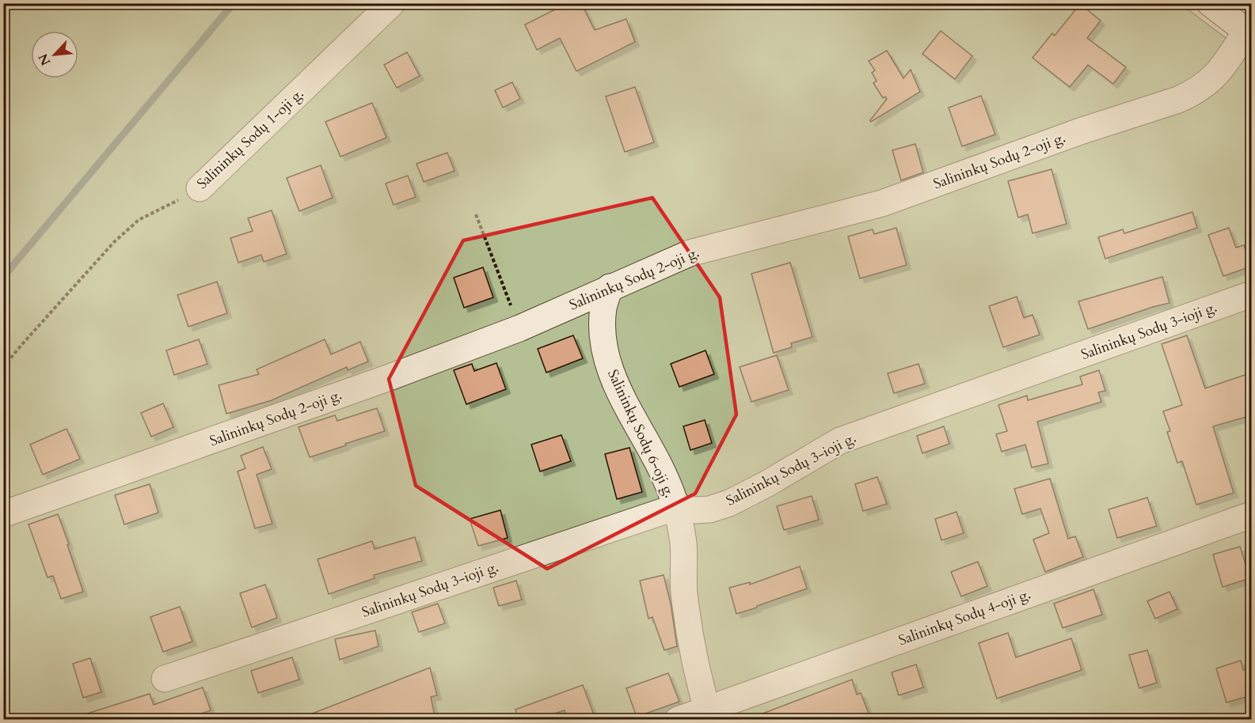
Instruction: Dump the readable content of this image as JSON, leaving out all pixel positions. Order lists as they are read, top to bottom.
{
  "streets": {
    "street": [
      "Salininkų Sodų 1-oji g.",
      "Salininkų Sodų 2-oji g.",
      "Salininkų Sodų 3-ioji g.",
      "Salininkų Sodų 6-oji g.",
      "Salininkų Sodų 4-oji g."
    ]
  },
  "crossings": [
    ["Salininkų Sodų 2-oji g.", "Salininkų Sodų 6-oji g."],
    ["Salininkų Sodų 3-ioji g.", "Salininkų Sodų 6-oji g."],
    ["Salininkų Sodų 6-oji g.", "Salininkų Sodų 4-oji g."]
  ],
  "north": "bottom left"
}
